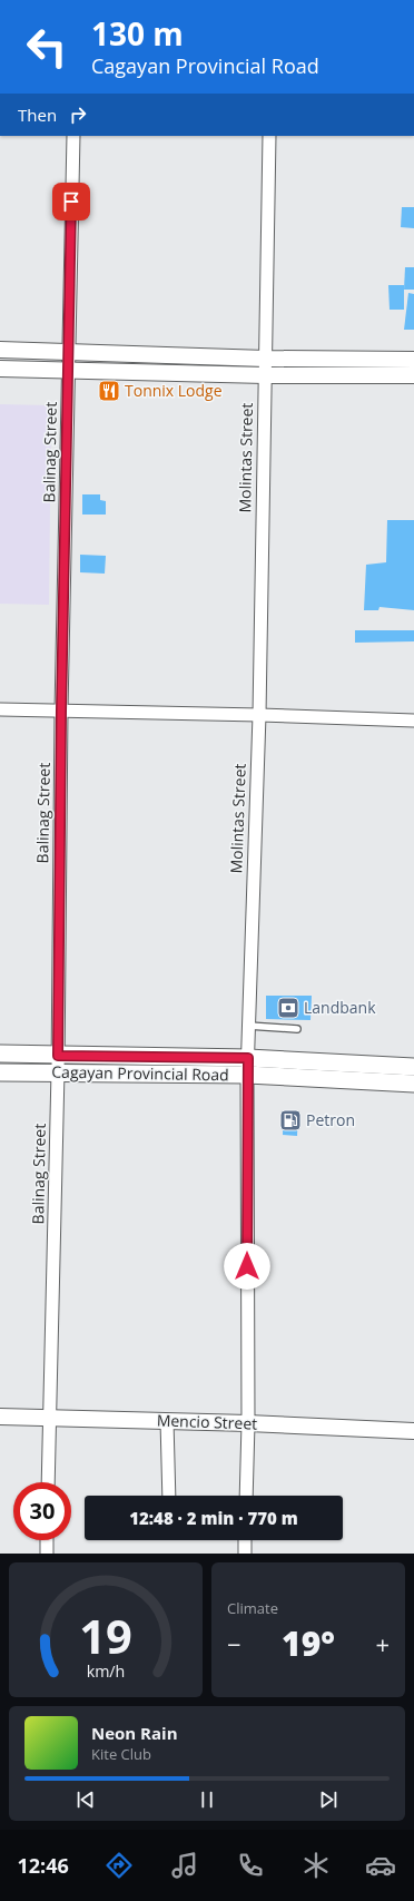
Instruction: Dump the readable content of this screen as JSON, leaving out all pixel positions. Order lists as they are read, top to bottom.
{
  "streets": {
    "main road": ["Cagayan Provincial Road"],
    "street": ["Balinag Street", "Molintas Street", "Mencio Street"]
  },
  "crossings": [
    ["Balinag Street", "Cagayan Provincial Road"],
    ["Balinag Street", "Mencio Street"],
    ["Molintas Street", "Cagayan Provincial Road"],
    ["Molintas Street", "Mencio Street"]
  ],
  "places": {
    "restaurant": ["Tonnix Lodge"],
    "bank": ["Landbank"],
    "fuel station": ["Petron"]
  },
  "page": {
    "turn": ["130 m", "Cagayan Provincial Road"],
    "then": "Then",
    "limit": "30",
    "trip": "12:48 · 2 min · 770 m",
    "tile": "Climate",
    "heat": ["−", "19°", "+"],
    "song": ["Neon Rain", "Kite Club"],
    "tabs": "12:46",
    "gauge": ["19", "km/h"]
  }
}
